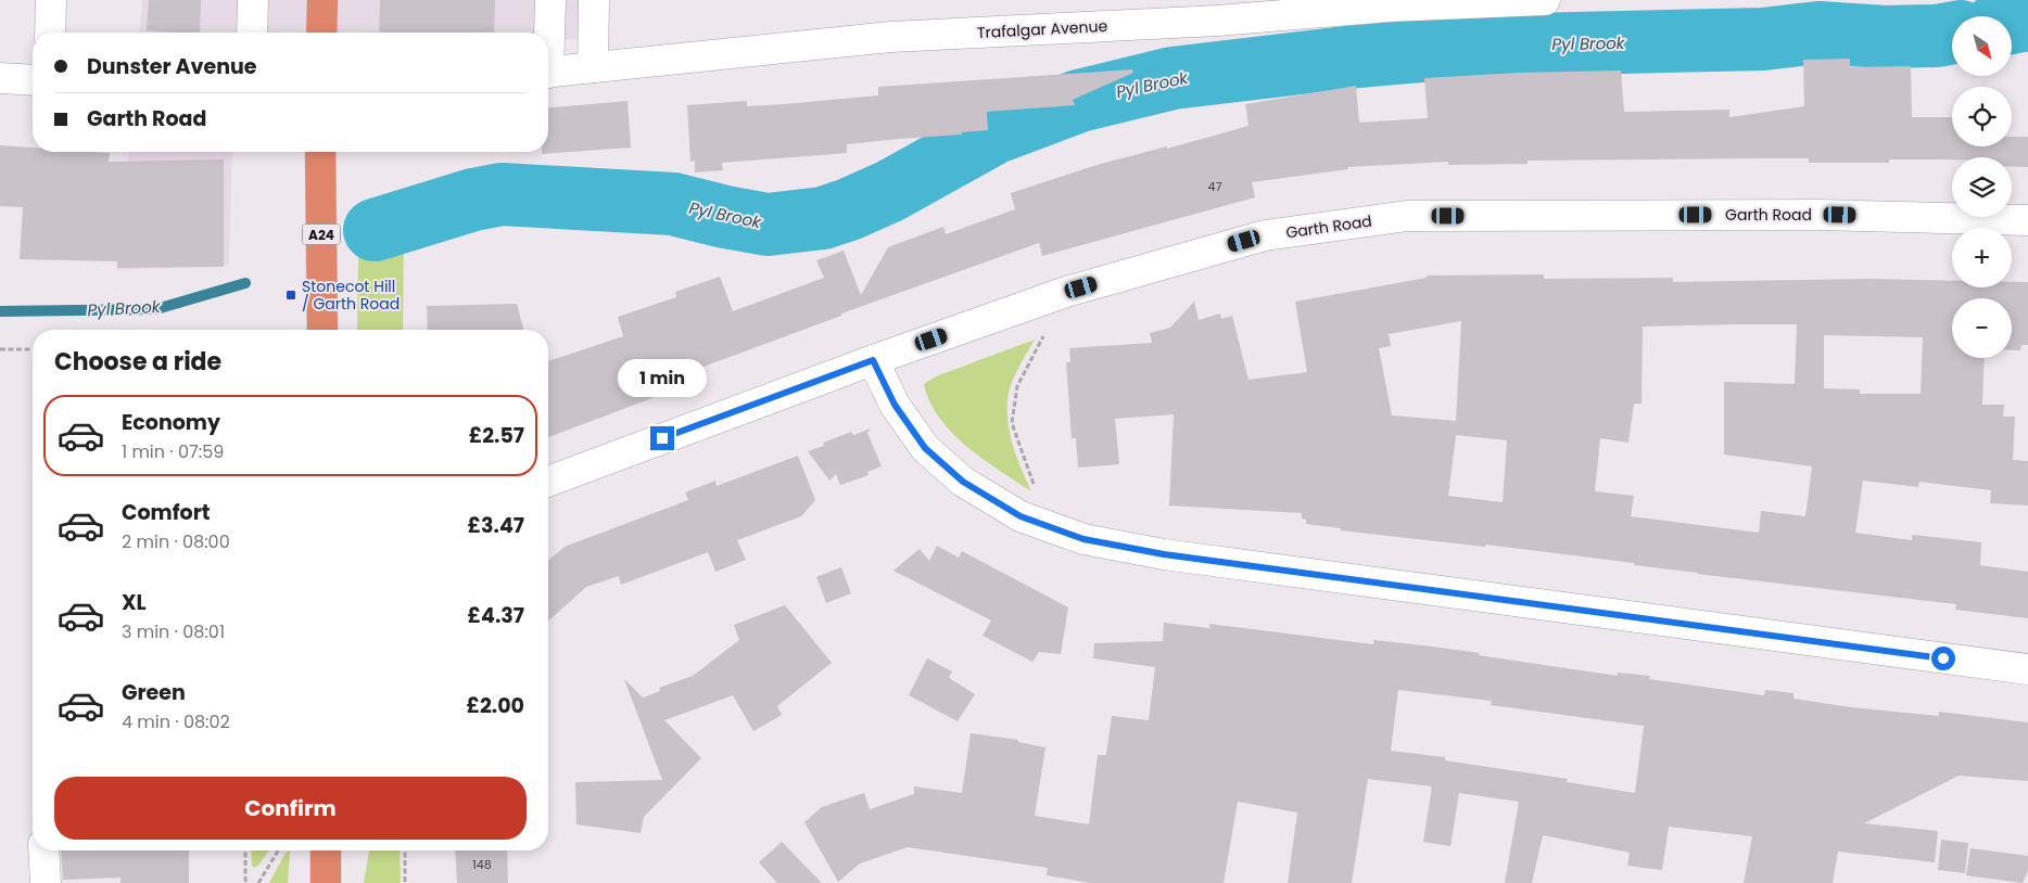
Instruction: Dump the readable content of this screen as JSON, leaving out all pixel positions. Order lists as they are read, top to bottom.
{
  "streets": {
    "highway": ["A24"],
    "street": ["Trafalgar Avenue", "Garth Road"]
  },
  "water": ["Pyl Brook"],
  "places": {
    "transit": ["Stonecot Hill / Garth Road"]
  },
  "house_numbers": ["47", "148"],
  "north": "bottom right",
  "page": {
    "map_buttons": ["+", "−"],
    "banner": ["Dunster Avenue", "Garth Road"],
    "heading": "Choose a ride",
    "bubble": "1 min",
    "list": [
      {
        "name": "Economy",
        "note": "1 min · 07:59",
        "value": "£2.57"
      },
      {
        "name": "Comfort",
        "note": "2 min · 08:00",
        "value": "£3.47"
      },
      {
        "name": "XL",
        "note": "3 min · 08:01",
        "value": "£4.37"
      },
      {
        "name": "Green",
        "note": "4 min · 08:02",
        "value": "£2.00"
      }
    ],
    "buttons": "Confirm"
  }
}
